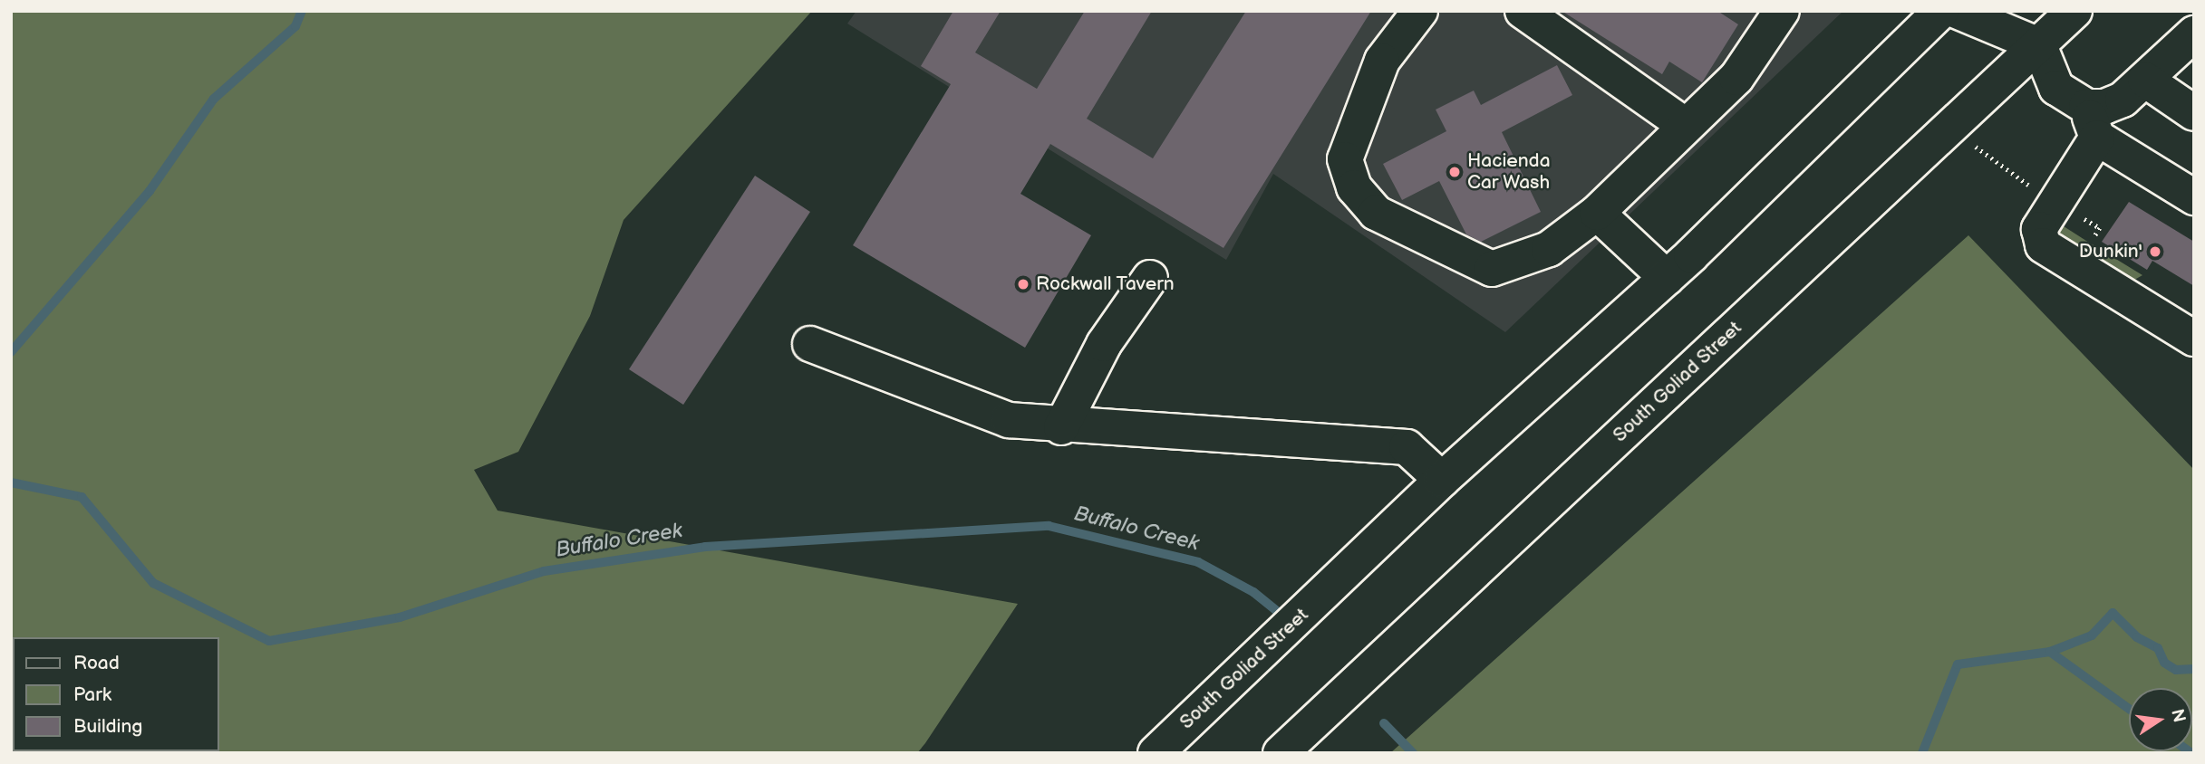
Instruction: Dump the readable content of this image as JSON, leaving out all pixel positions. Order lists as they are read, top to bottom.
{
  "streets": {
    "main road": ["South Goliad Street"]
  },
  "water": ["Buffalo Creek"],
  "places": ["Hacienda Car Wash", "Dunkin'", "Rockwall Tavern"],
  "legend": ["Road", "Park", "Building"],
  "north": "right"
}
